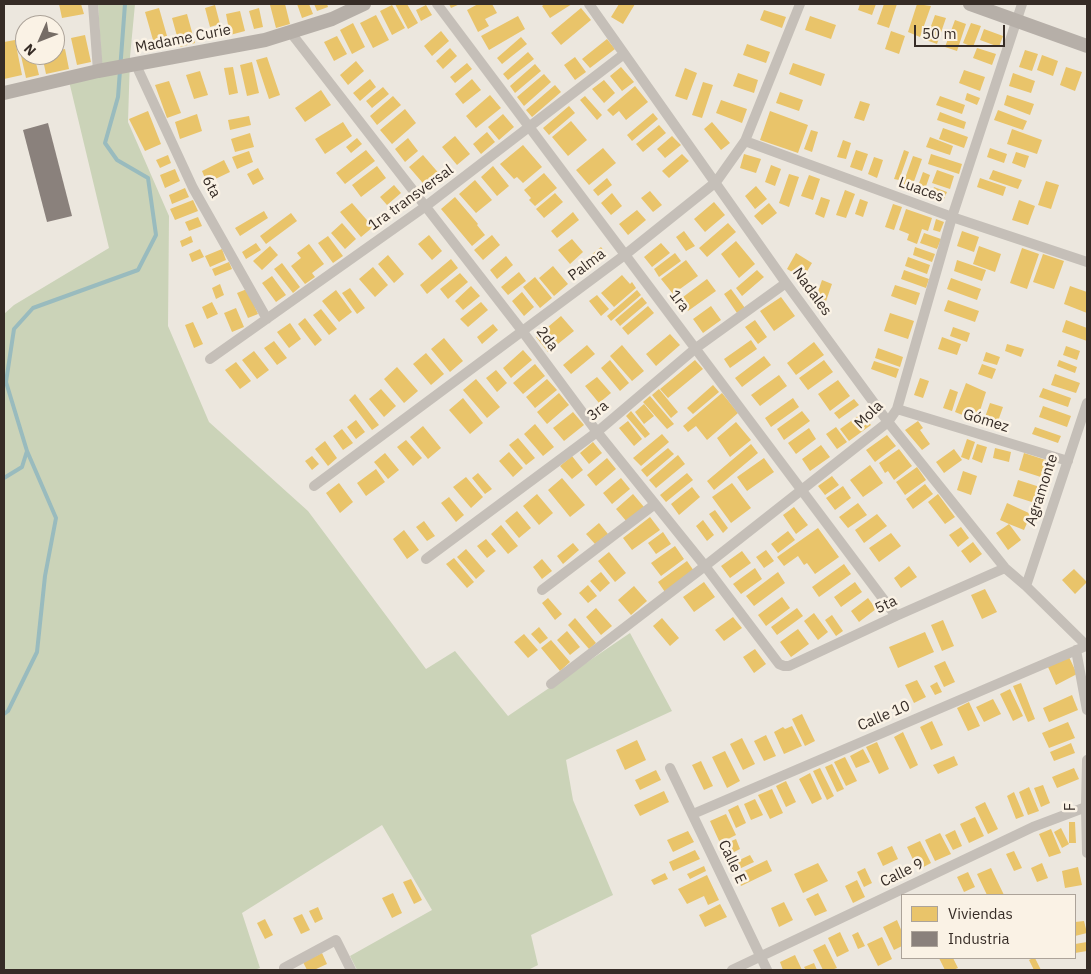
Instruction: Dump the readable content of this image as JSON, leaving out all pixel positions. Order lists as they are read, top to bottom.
{
  "streets": {
    "main road": ["Madame Curie"],
    "street": [
      "6ta",
      "Luaces",
      "1ra transversal",
      "Palma",
      "Nadales",
      "1ra",
      "2da",
      "3ra",
      "Mola",
      "Gómez",
      "Agramonte",
      "5ta",
      "Calle 10",
      "F",
      "Calle E",
      "Calle 9"
    ]
  },
  "crossings": [
    ["Madame Curie", "6ta"],
    ["Madame Curie", "2da"],
    ["6ta", "1ra transversal"],
    ["Luaces", "Palma"],
    ["Luaces", "Mola"],
    ["1ra transversal", "Nadales"],
    ["1ra transversal", "1ra"],
    ["1ra transversal", "2da"],
    ["Palma", "Nadales"],
    ["Palma", "1ra"],
    ["Palma", "2da"],
    ["Nadales", "3ra"],
    ["Nadales", "Mola"],
    ["Nadales", "Agramonte"],
    ["Nadales", "5ta"],
    ["Nadales", "Calle 10"],
    ["1ra", "3ra"],
    ["1ra", "Mola"],
    ["1ra", "5ta"],
    ["2da", "3ra"],
    ["2da", "Mola"],
    ["2da", "5ta"],
    ["Mola", "Gómez"],
    ["Gómez", "Agramonte"],
    ["Calle 10", "Calle E"],
    ["F", "Calle 9"],
    ["Calle E", "Calle 9"]
  ],
  "legend": ["Viviendas", "Industria"],
  "scale_bar": "50 m",
  "north": "bottom left"
}
